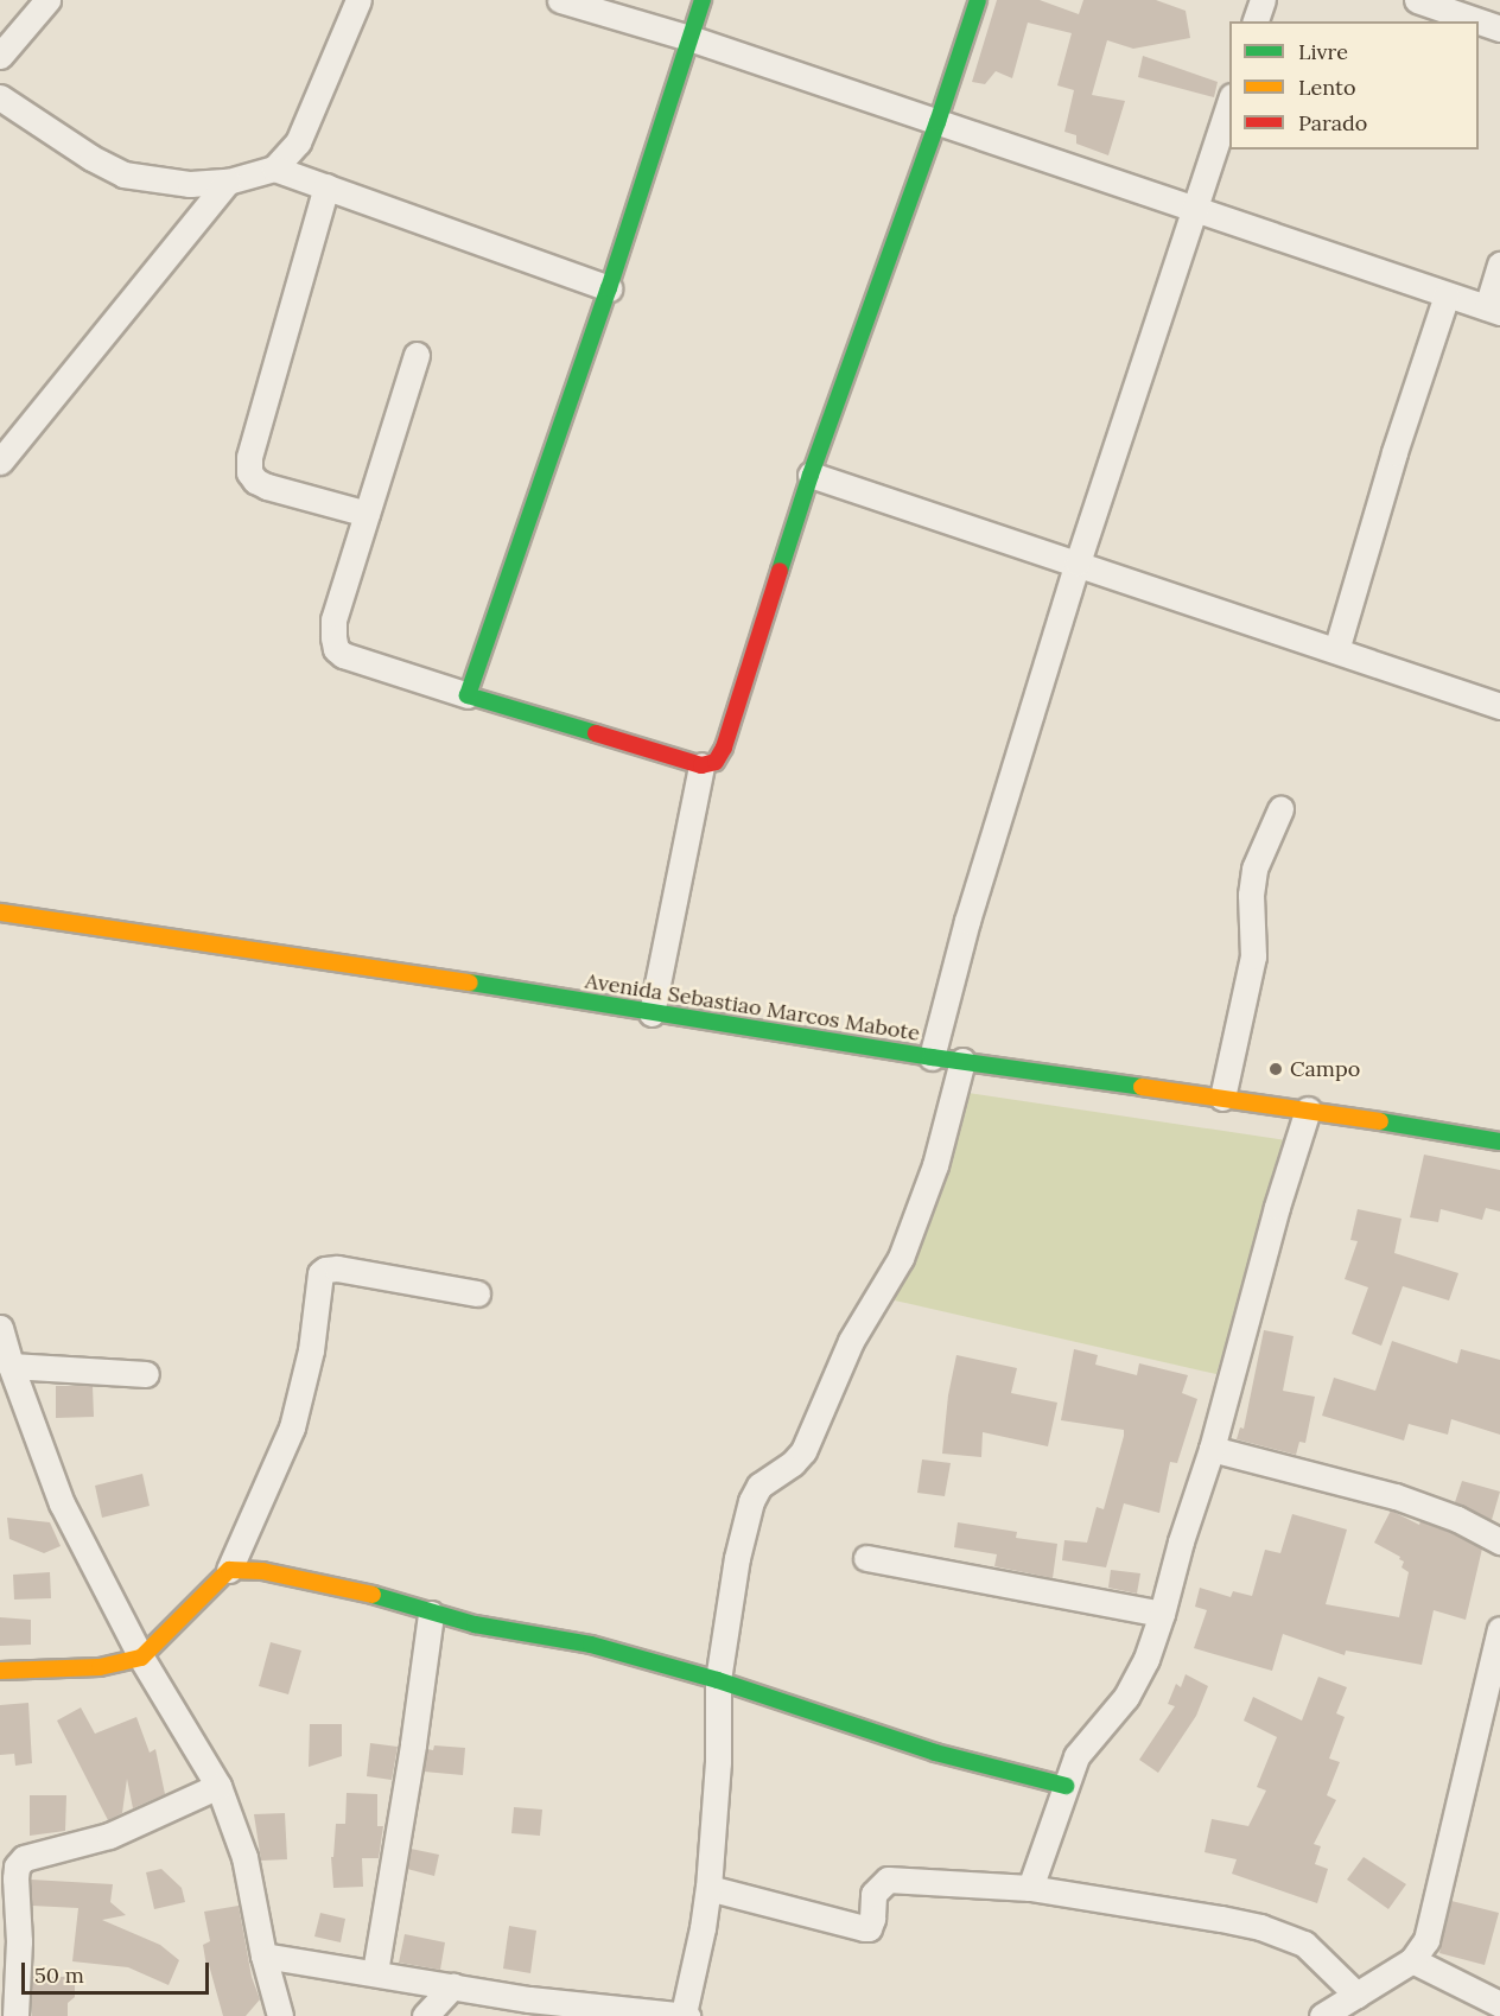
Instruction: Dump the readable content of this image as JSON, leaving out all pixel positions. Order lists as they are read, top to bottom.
{
  "streets": {
    "street": ["Avenida Sebastiao Marcos Mabote"]
  },
  "places": ["Campo"],
  "legend": ["Livre", "Lento", "Parado"],
  "scale_bar": "50 m"
}
